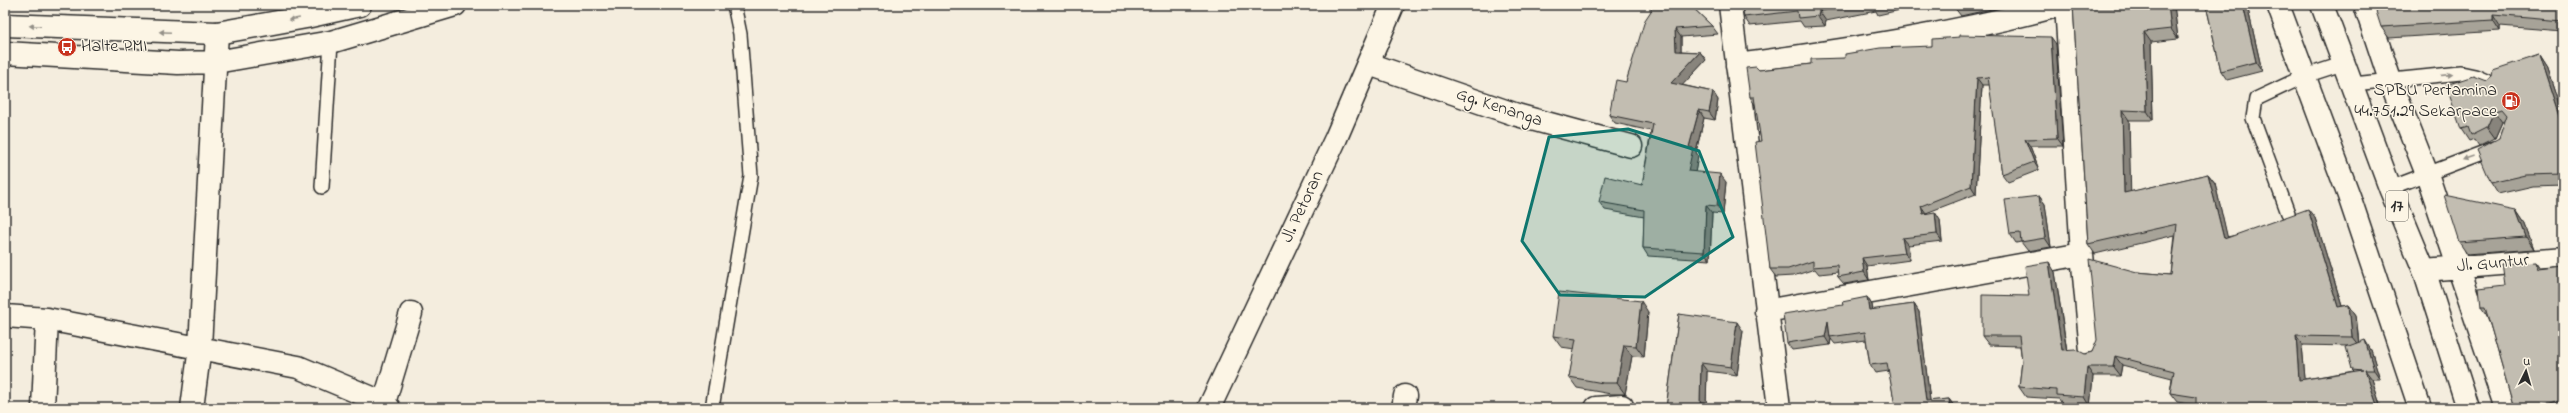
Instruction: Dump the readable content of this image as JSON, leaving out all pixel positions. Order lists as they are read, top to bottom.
{
  "streets": {
    "main road": [
      "Gg. Kenanga",
      "17",
      "Jl. Petoran",
      "Jl. Guntur"
    ]
  },
  "crossings": [
    ["Gg. Kenanga", "Jl. Petoran"],
    ["17", "Jl. Guntur"]
  ],
  "places": {
    "bus stop": ["Halte PMI"],
    "fuel station": ["SPBU Pertamina 44.751.29 Sekarpace"]
  },
  "north": "top"
}
